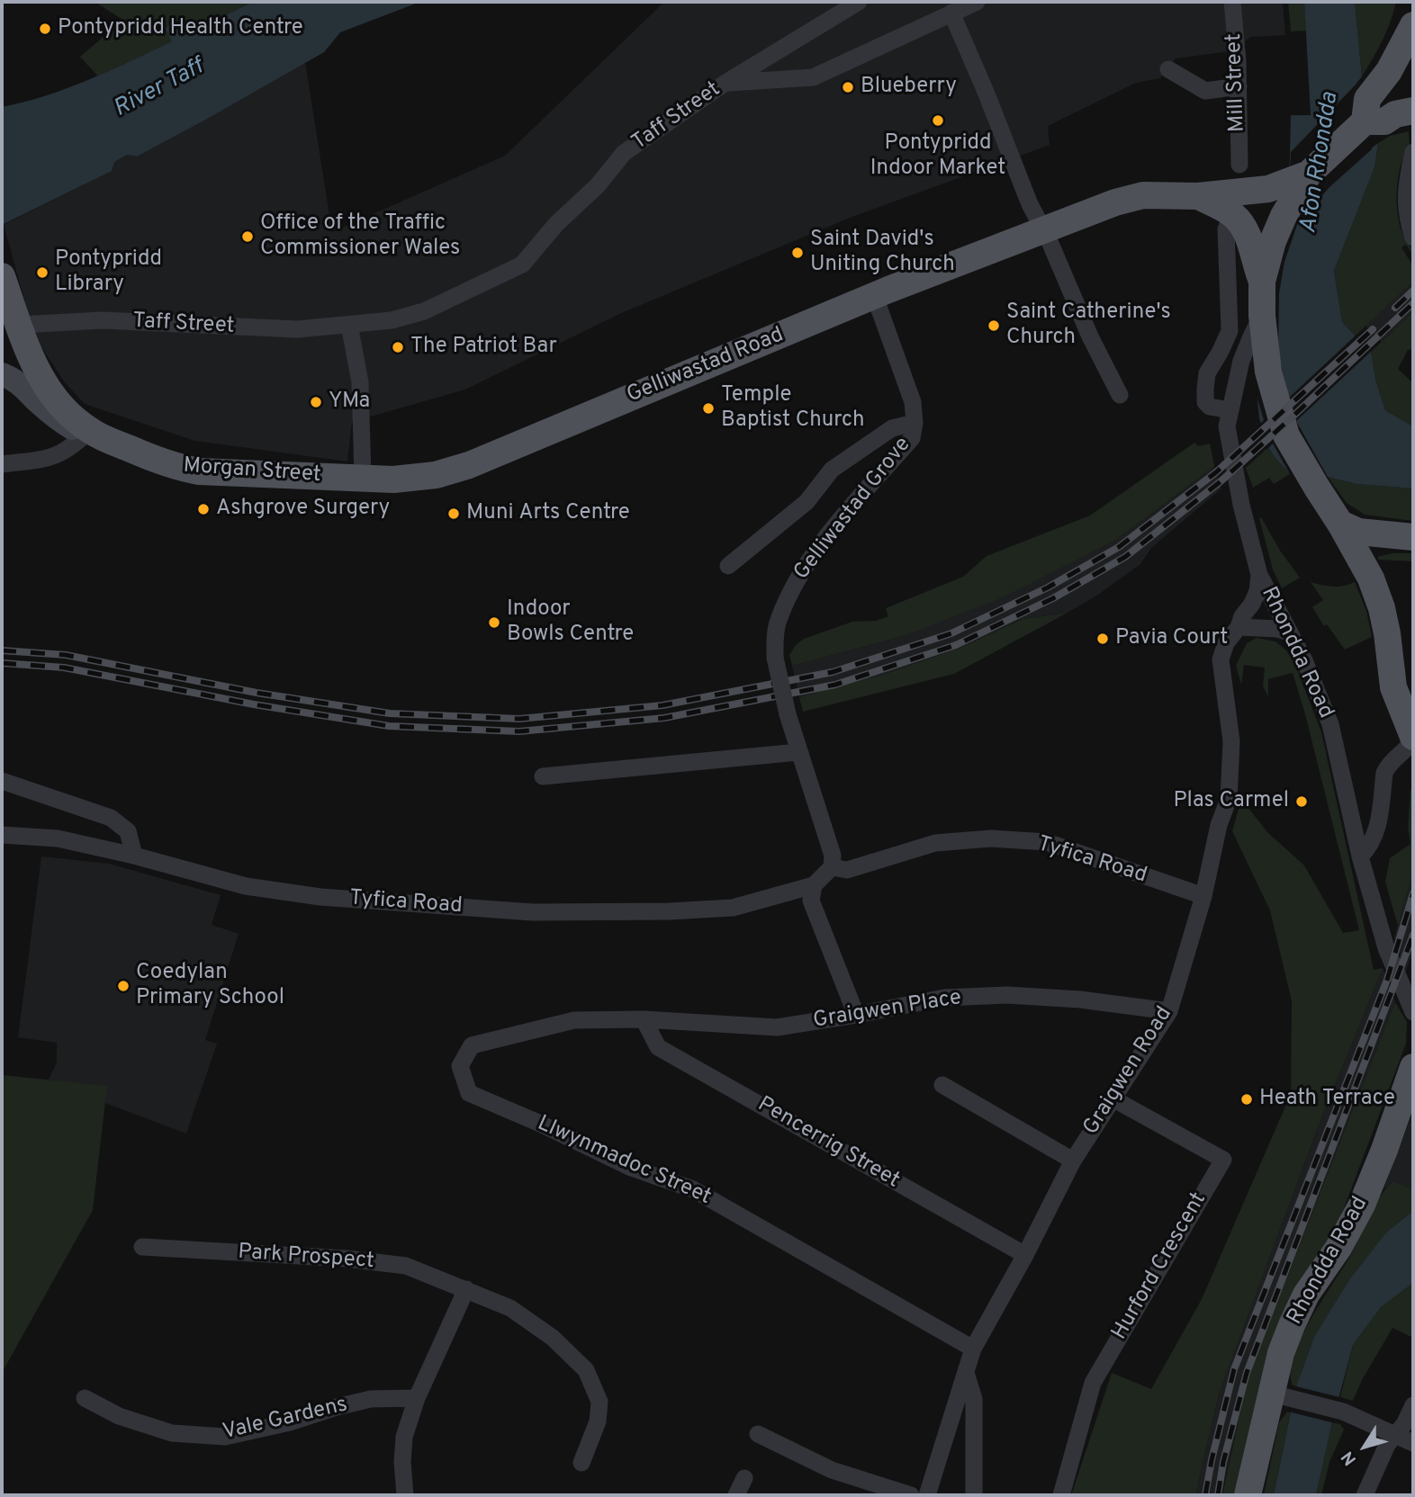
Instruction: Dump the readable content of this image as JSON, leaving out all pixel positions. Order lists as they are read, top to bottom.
{
  "streets": {
    "main road": ["Gelliwastad Road", "Morgan Street", "Rhondda Road"],
    "street": [
      "Mill Street",
      "Taff Street",
      "Gelliwastad Grove",
      "Tyfica Road",
      "Graigwen Place",
      "Graigwen Road",
      "Pencerrig Street",
      "Llwynmadoc Street",
      "Park Prospect",
      "Hurford Crescent",
      "Vale Gardens"
    ]
  },
  "crossings": [
    ["Taff Street", "Morgan Street"],
    ["Gelliwastad Road", "Morgan Street"],
    ["Gelliwastad Road", "Gelliwastad Grove"],
    ["Gelliwastad Grove", "Tyfica Road"],
    ["Rhondda Road", "Graigwen Road"],
    ["Tyfica Road", "Graigwen Road"],
    ["Graigwen Place", "Graigwen Road"],
    ["Graigwen Place", "Pencerrig Street"],
    ["Graigwen Place", "Llwynmadoc Street"],
    ["Graigwen Road", "Pencerrig Street"],
    ["Graigwen Road", "Llwynmadoc Street"],
    ["Graigwen Road", "Hurford Crescent"],
    ["Pencerrig Street", "Llwynmadoc Street"]
  ],
  "water": ["River Taff", "Afon Rhondda"],
  "places": [
    "Pontypridd Health Centre",
    "Blueberry",
    "Pontypridd Indoor Market",
    "Office of the Traffic Commissioner Wales",
    "Saint David's Uniting Church",
    "Pontypridd Library",
    "Saint Catherine's Church",
    "The Patriot Bar",
    "YMa",
    "Temple Baptist Church",
    "Ashgrove Surgery",
    "Muni Arts Centre",
    "Indoor Bowls Centre",
    "Pavia Court",
    "Plas Carmel",
    "Coedylan Primary School",
    "Heath Terrace"
  ],
  "north": "bottom left"
}
